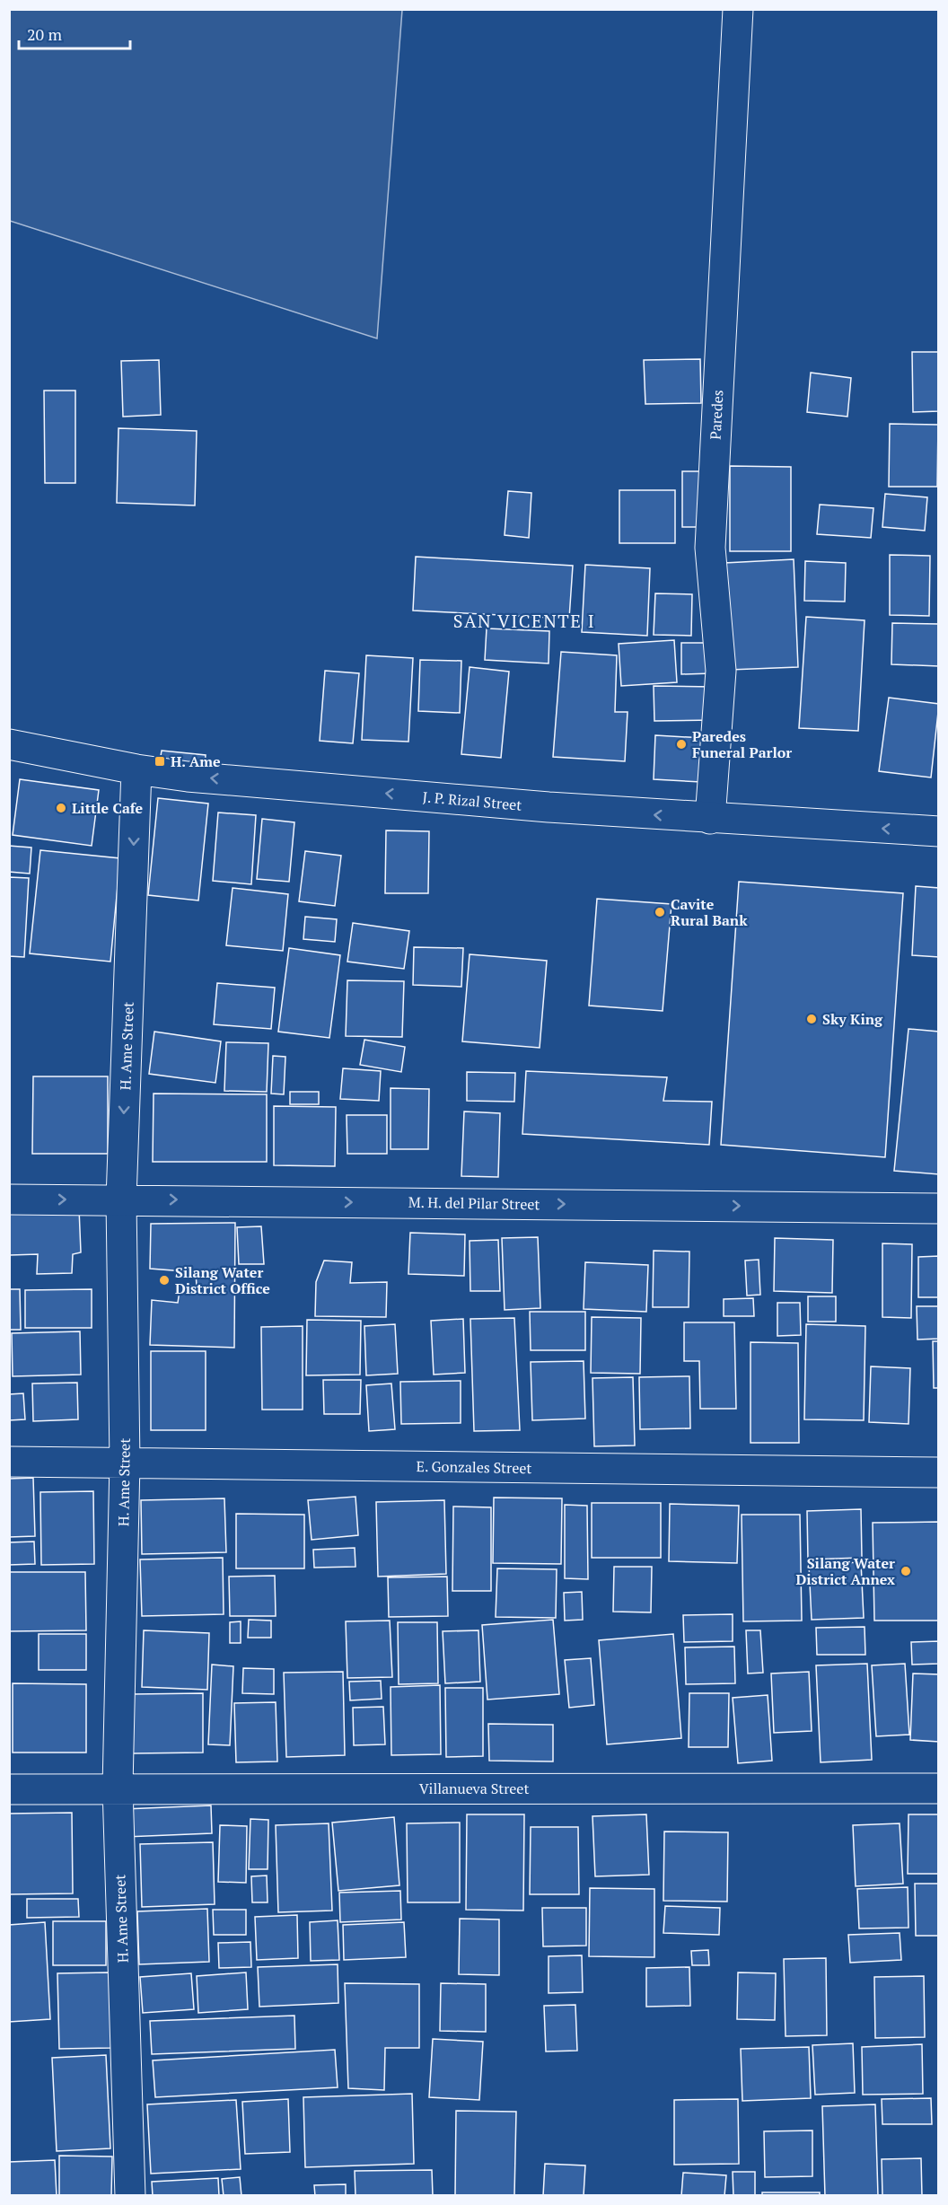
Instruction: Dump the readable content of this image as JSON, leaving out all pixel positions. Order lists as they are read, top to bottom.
{
  "streets": {
    "street": [
      "Paredes",
      "J. P. Rizal Street",
      "H. Ame Street",
      "M. H. del Pilar Street",
      "E. Gonzales Street",
      "Villanueva Street"
    ]
  },
  "crossings": [
    ["Paredes", "J. P. Rizal Street"],
    ["J. P. Rizal Street", "H. Ame Street"],
    ["H. Ame Street", "M. H. del Pilar Street"],
    ["H. Ame Street", "E. Gonzales Street"],
    ["H. Ame Street", "Villanueva Street"]
  ],
  "one_way": ["J. P. Rizal Street", "M. H. del Pilar Street"],
  "districts": ["SAN VICENTE I"],
  "places": {
    "other": [
      "Paredes Funeral Parlor",
      "Little Cafe",
      "Cavite Rural Bank",
      "Sky King",
      "Silang Water District Office",
      "Silang Water District Annex"
    ],
    "transit": ["H. Ame"]
  },
  "scale_bar": "20 m"
}
